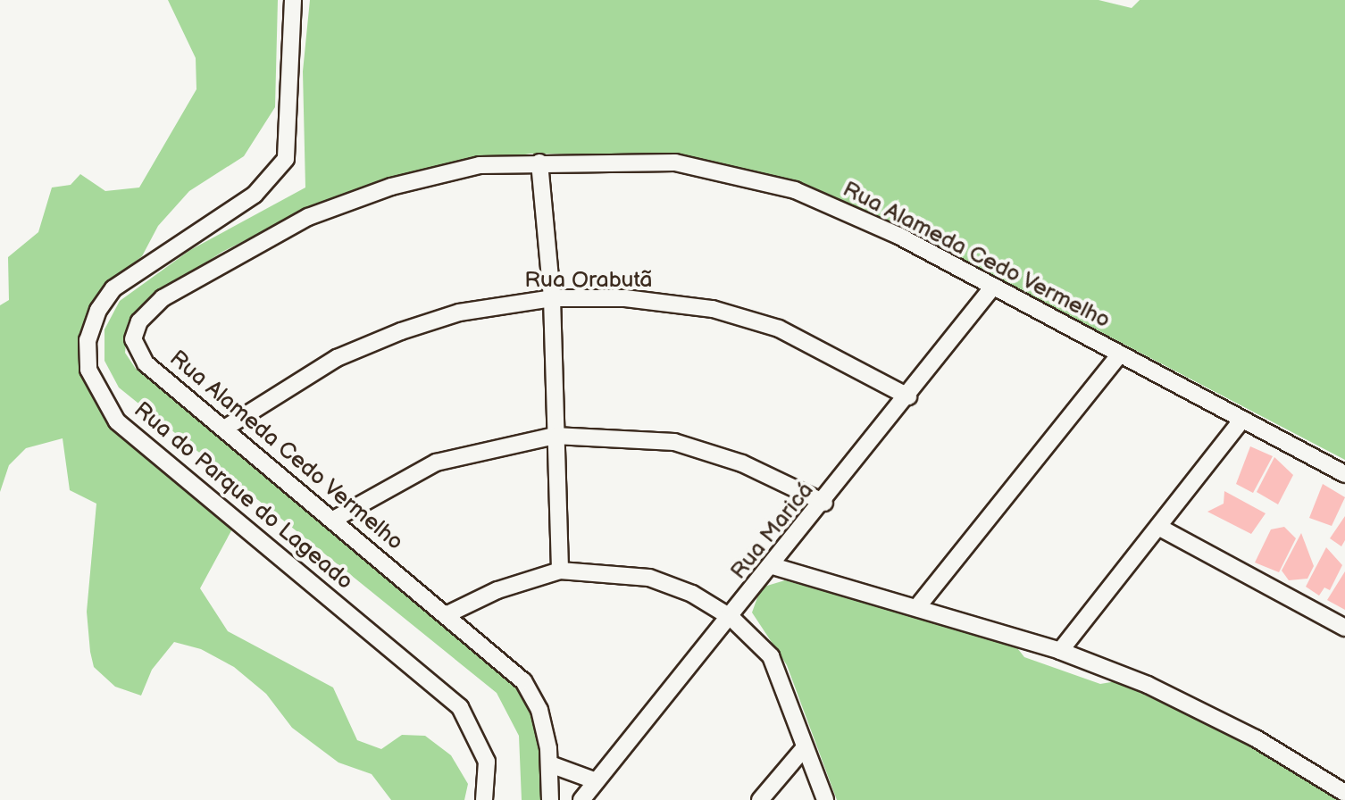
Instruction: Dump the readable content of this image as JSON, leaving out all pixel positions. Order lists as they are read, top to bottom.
{
  "streets": {
    "street": [
      "Rua Alameda Cedo Vermelho",
      "Rua Orabutã",
      "Rua do Parque do Lageado",
      "Rua Maricá"
    ]
  },
  "crossings": [
    ["Rua Alameda Cedo Vermelho", "Rua Orabutã"],
    ["Rua Alameda Cedo Vermelho", "Rua Maricá"],
    ["Rua Orabutã", "Rua Maricá"]
  ]
}
